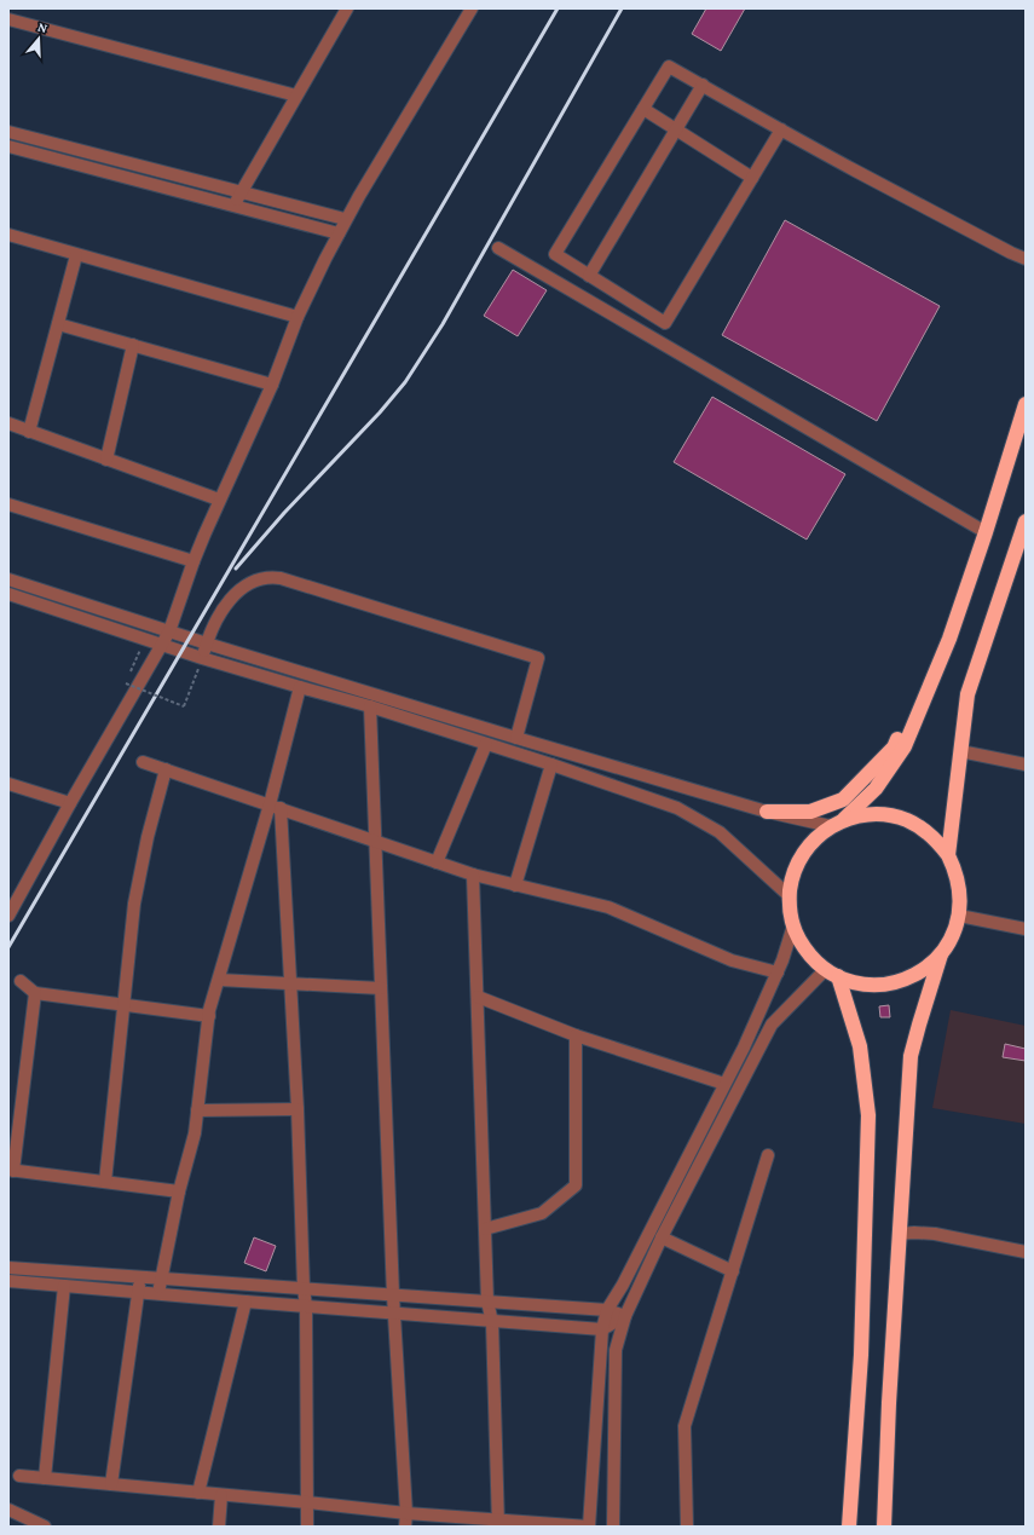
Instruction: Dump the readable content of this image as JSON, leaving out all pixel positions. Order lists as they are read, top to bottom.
{
  "north": "top"
}
